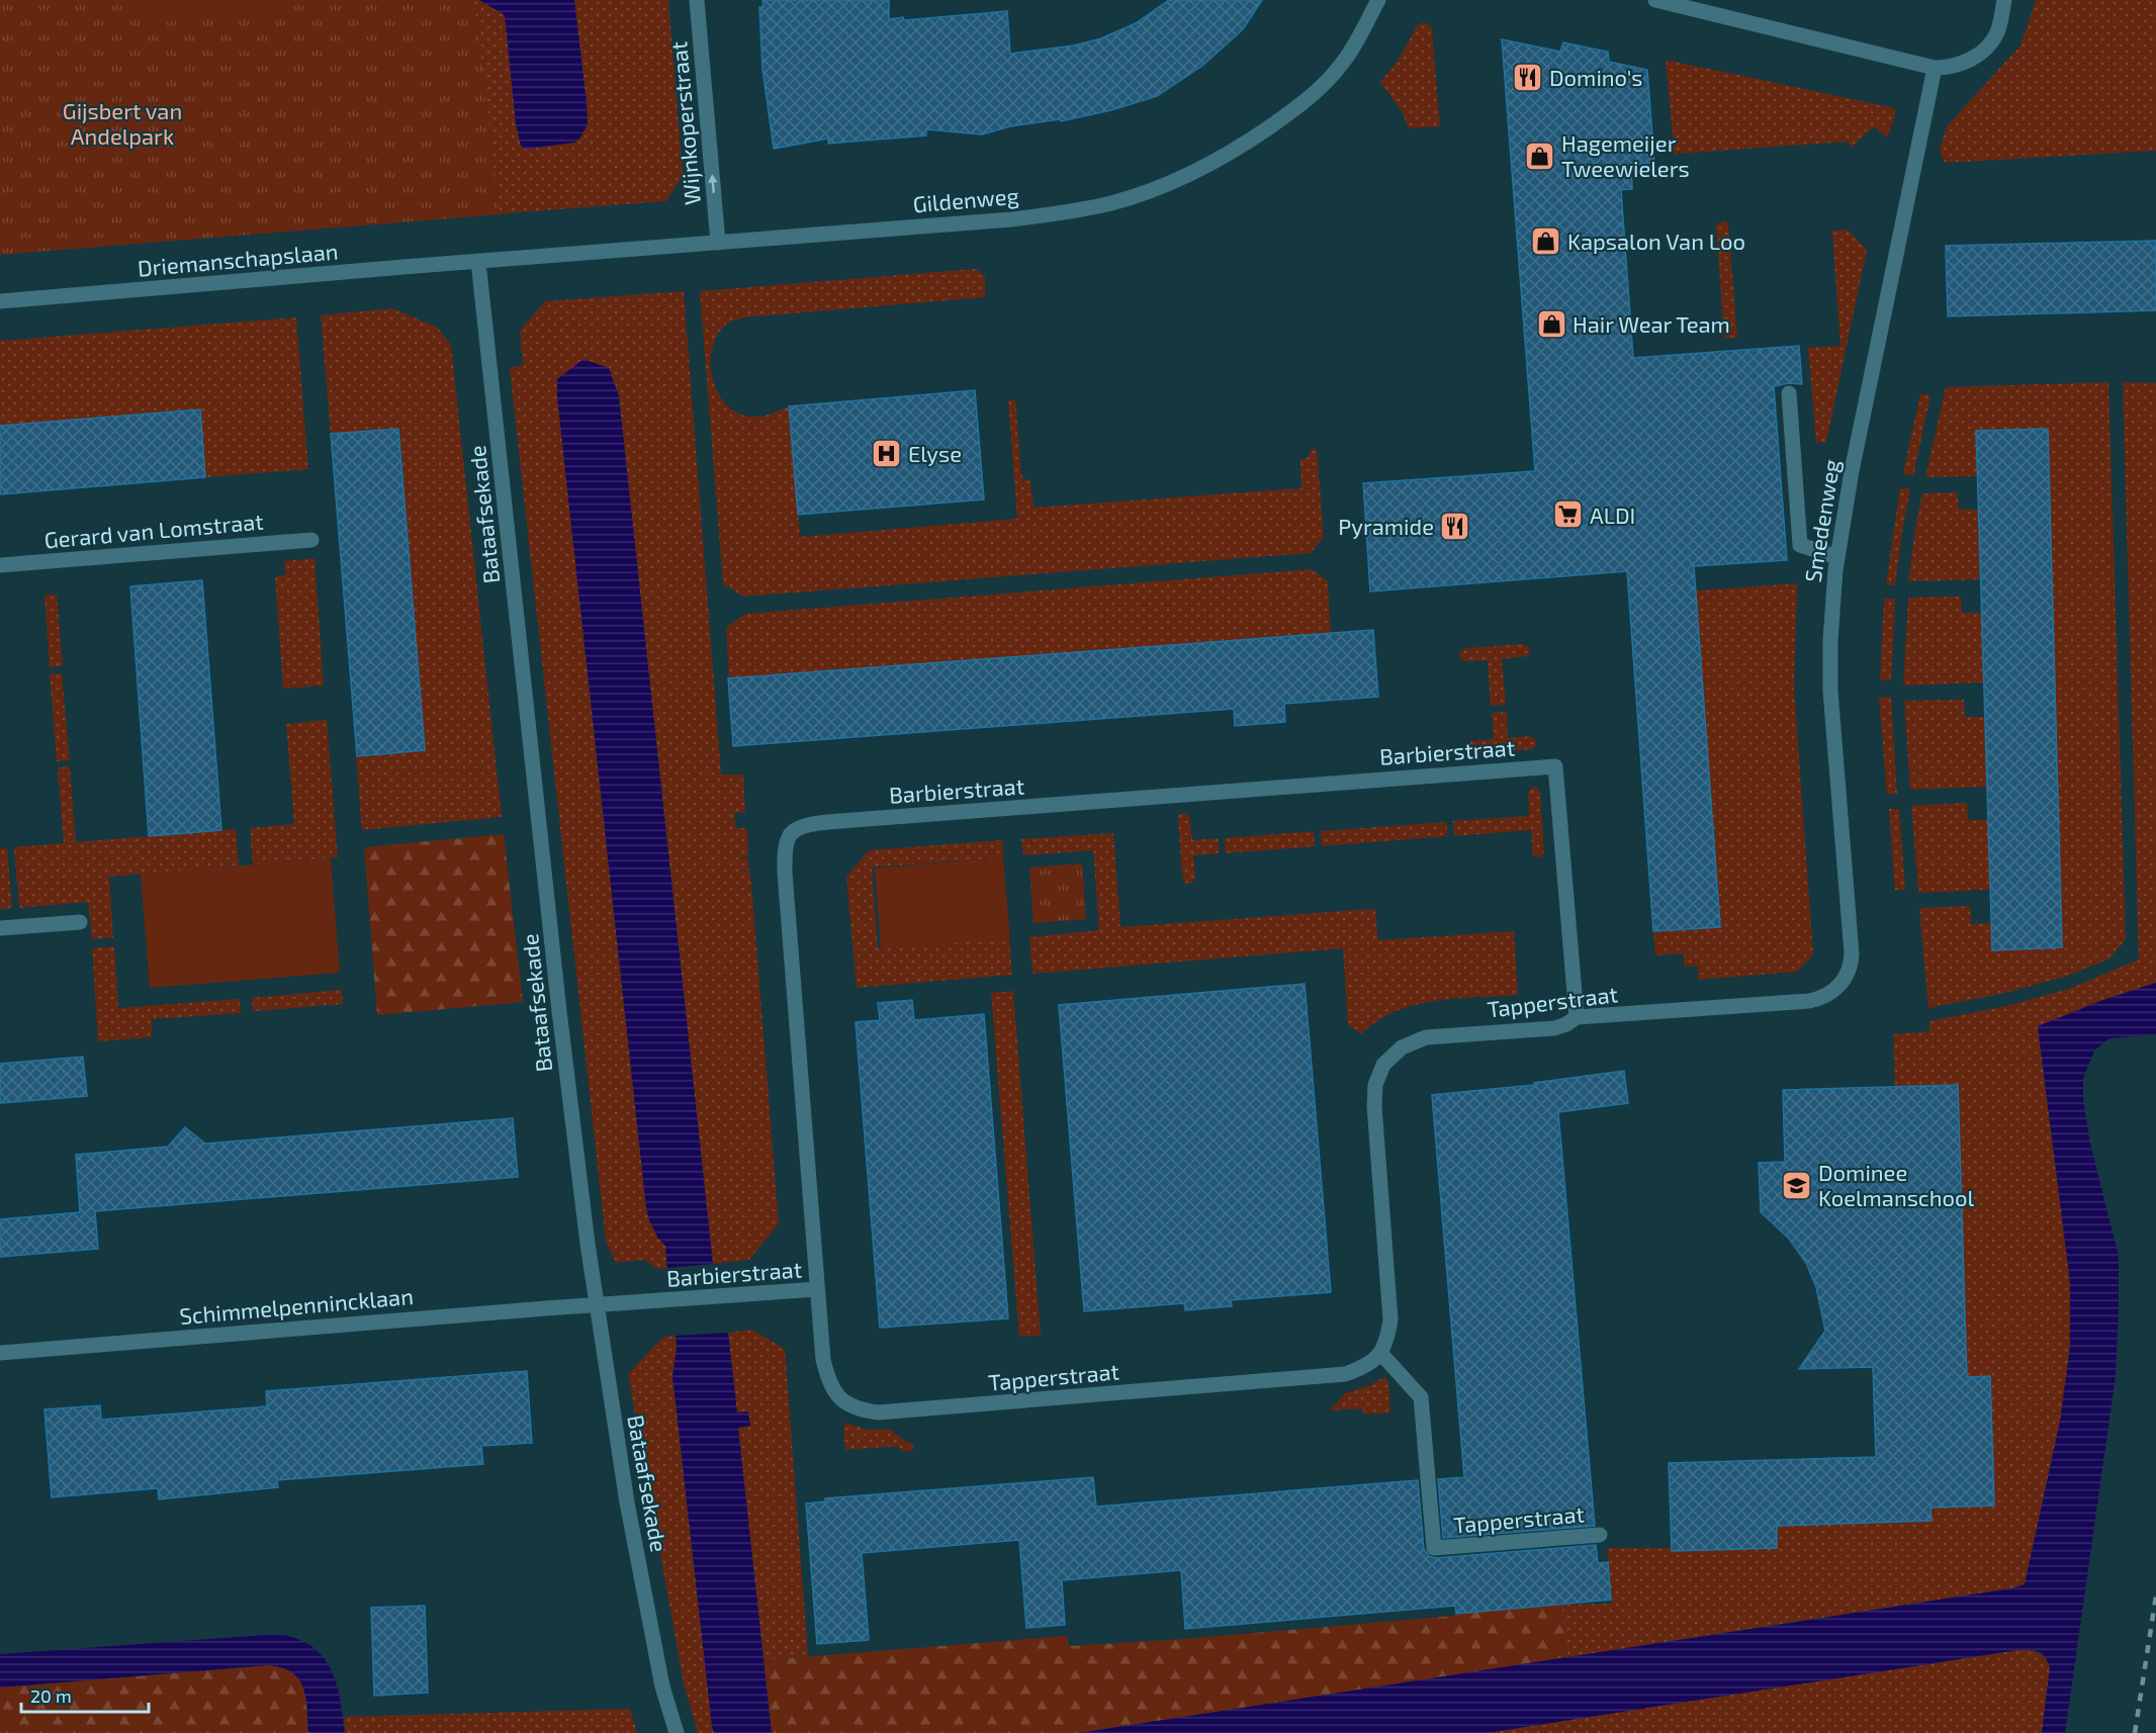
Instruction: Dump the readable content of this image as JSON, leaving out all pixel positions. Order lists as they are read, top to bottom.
{
  "streets": {
    "street": [
      "Wijnkoperstraat",
      "Gildenweg",
      "Driemanschapslaan",
      "Bataafsekade",
      "Smedenweg",
      "Gerard van Lomstraat",
      "Barbierstraat",
      "Tapperstraat",
      "Schimmelpennincklaan"
    ]
  },
  "crossings": [
    ["Wijnkoperstraat", "Gildenweg"],
    ["Gildenweg", "Driemanschapslaan"],
    ["Gildenweg", "Bataafsekade"],
    ["Driemanschapslaan", "Bataafsekade"],
    ["Bataafsekade", "Barbierstraat"],
    ["Bataafsekade", "Schimmelpennincklaan"],
    ["Smedenweg", "Tapperstraat"],
    ["Barbierstraat", "Tapperstraat"],
    ["Barbierstraat", "Schimmelpennincklaan"]
  ],
  "one_way": ["Wijnkoperstraat"],
  "parks": ["Gijsbert van Andelpark"],
  "places": {
    "restaurant": ["Domino's", "Pyramide"],
    "shop": ["Hagemeijer Tweewielers", "Kapsalon Van Loo", "Hair Wear Team"],
    "hospital": ["Elyse"],
    "supermarket": ["ALDI"],
    "school or university": ["Dominee Koelmanschool"]
  },
  "scale_bar": "20 m"
}
